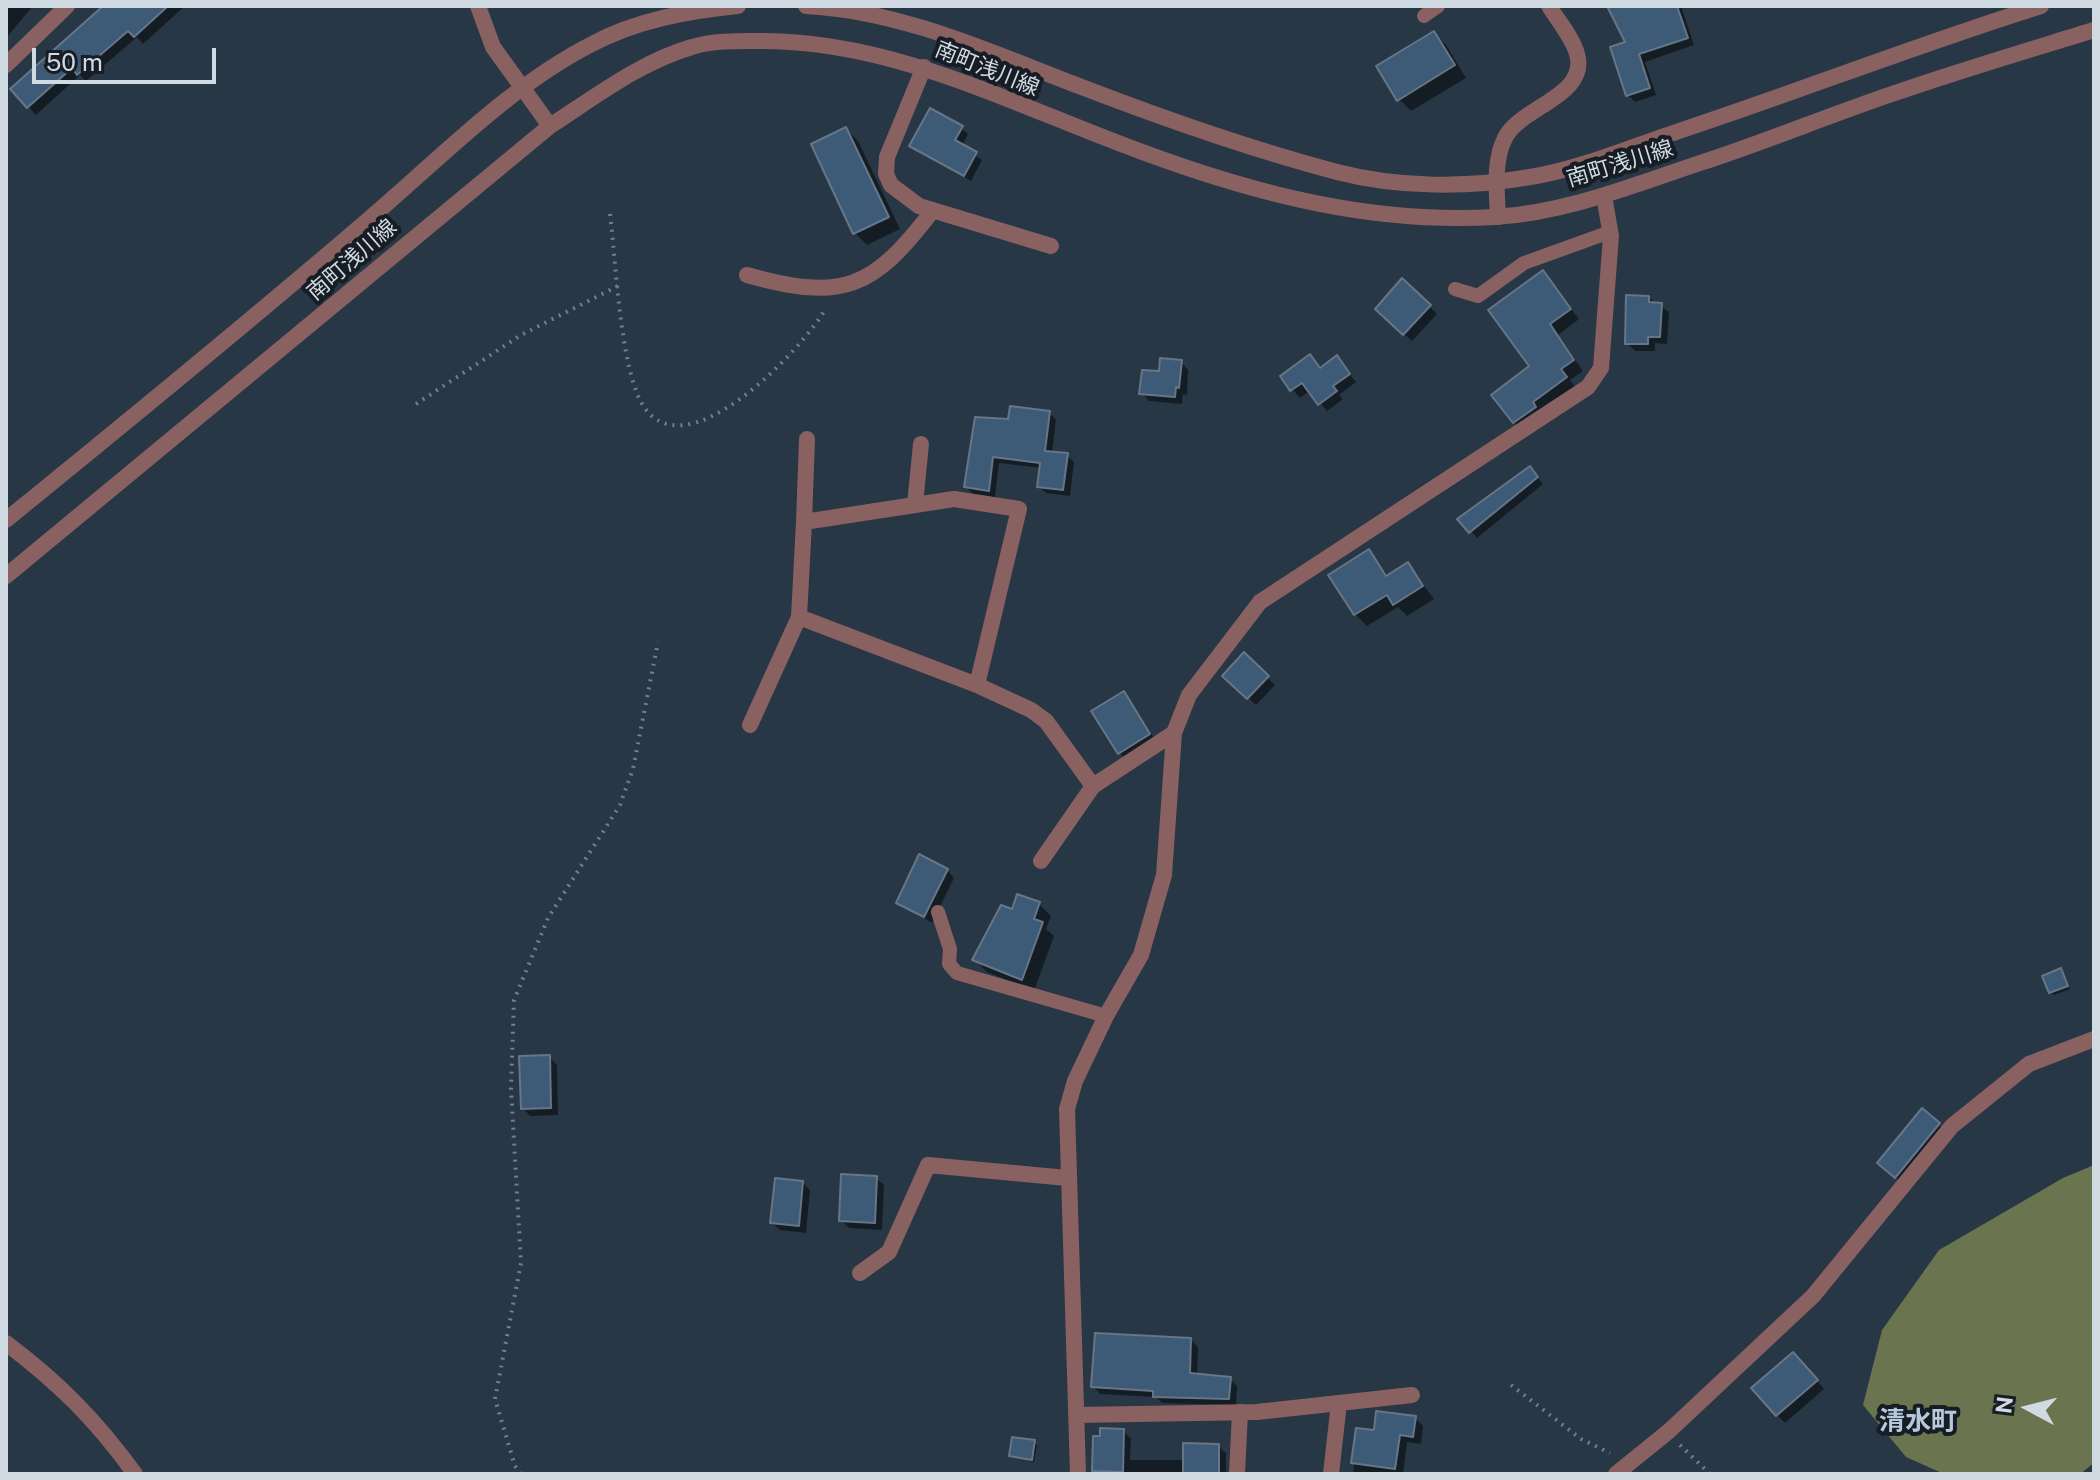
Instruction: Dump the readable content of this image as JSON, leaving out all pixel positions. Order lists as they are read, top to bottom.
{
  "streets": {
    "street": ["南町浅川線"]
  },
  "districts": ["清水町"],
  "scale_bar": "50 m",
  "north": "left"
}
